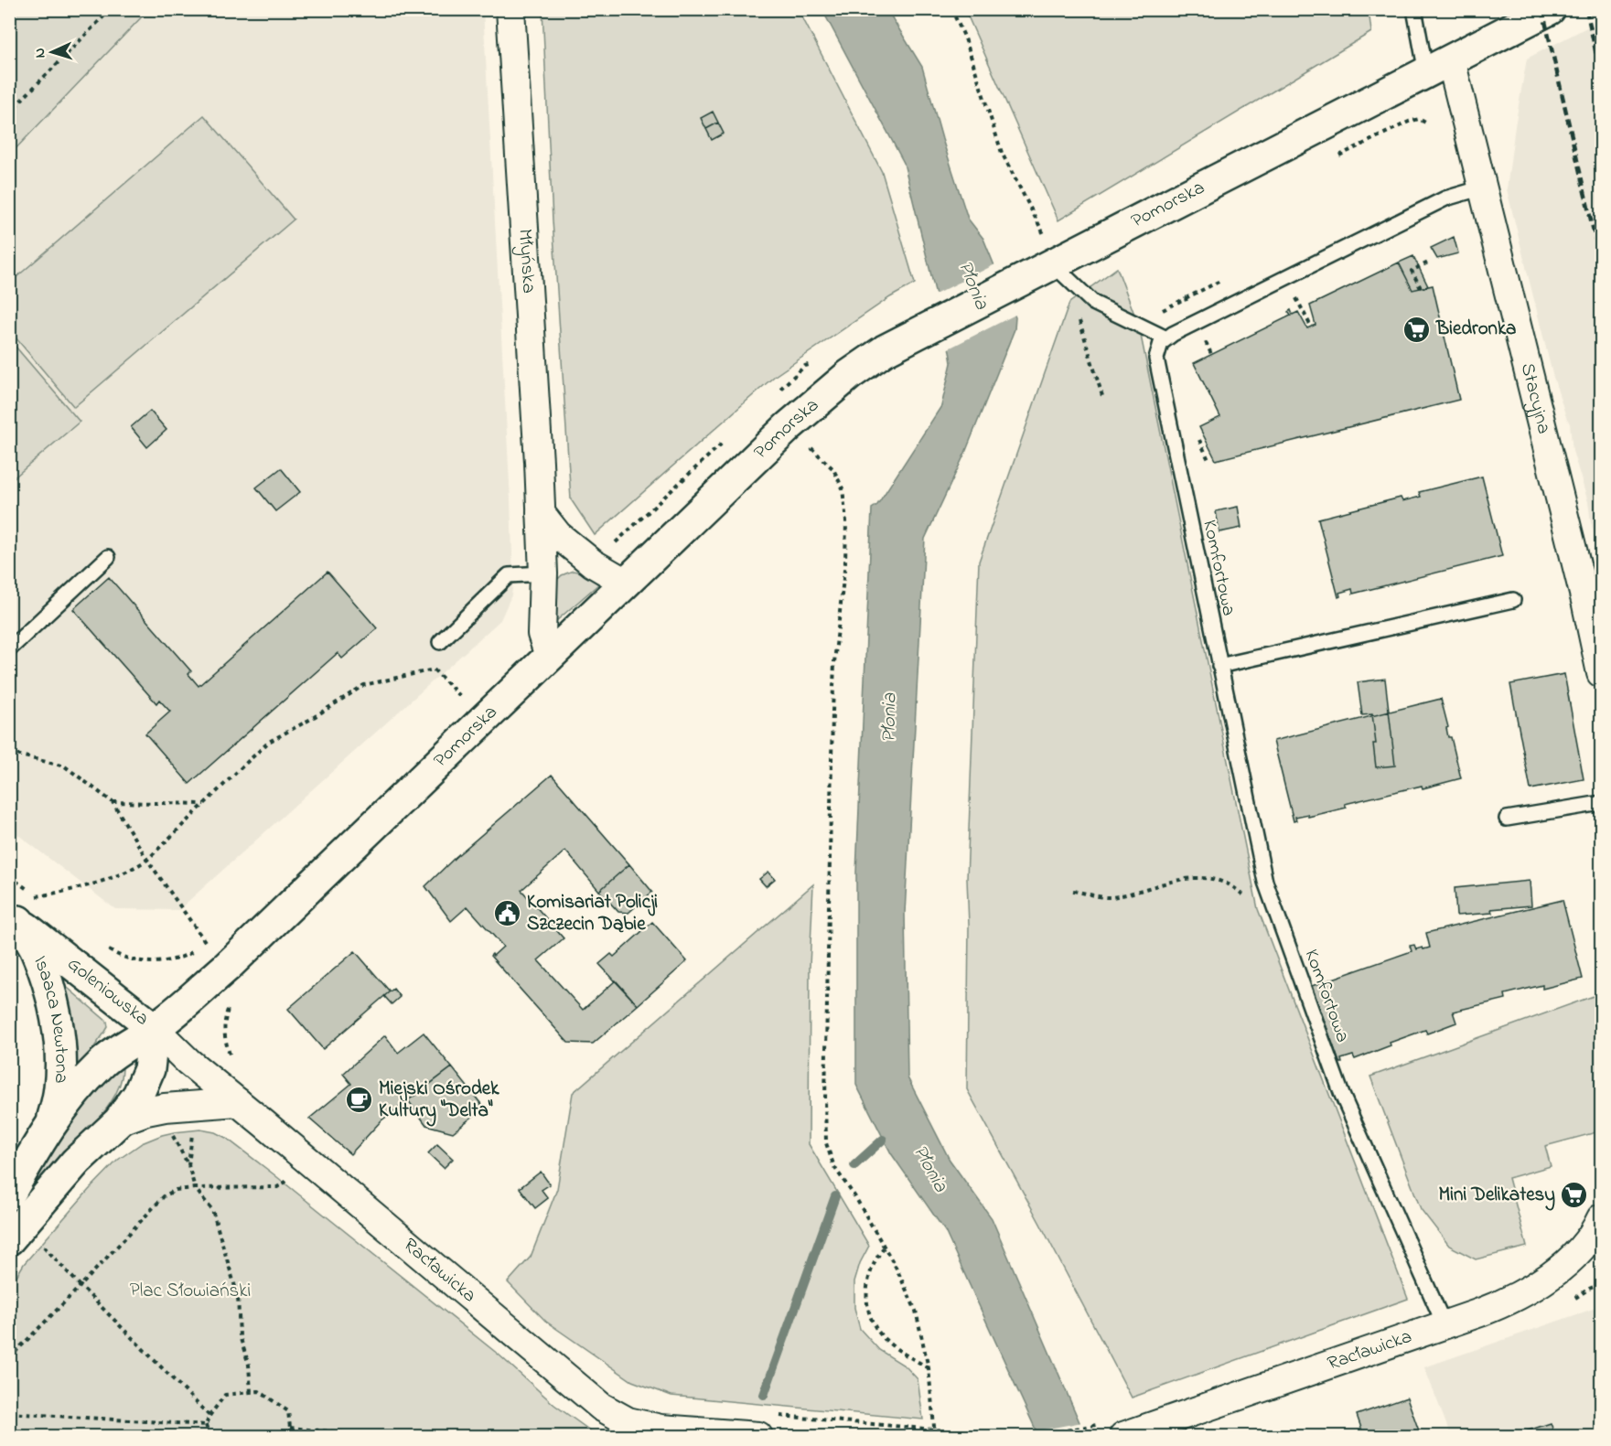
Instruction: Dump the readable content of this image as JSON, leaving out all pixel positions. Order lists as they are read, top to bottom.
{
  "streets": {
    "street": [
      "Pomorska",
      "Młyńska",
      "Stacyjna",
      "Goleniowska",
      "Isaaca Newtona",
      "Racławicka"
    ],
    "lane": ["Komfortowa"]
  },
  "crossings": [
    ["Pomorska", "Młyńska"],
    ["Pomorska", "Stacyjna"],
    ["Pomorska", "Goleniowska"],
    ["Pomorska", "Isaaca Newtona"],
    ["Pomorska", "Racławicka"],
    ["Komfortowa", "Racławicka"],
    ["Goleniowska", "Isaaca Newtona"],
    ["Goleniowska", "Racławicka"],
    ["Isaaca Newtona", "Racławicka"]
  ],
  "water": ["Płonia"],
  "parks": ["Plac Słowiański"],
  "places": {
    "supermarket": ["Biedronka", "Mini Delikatesy"],
    "public building": ["Komisariat Policji Szczecin Dąbie"],
    "cafe": ["Miejski Ośrodek Kultury \"Delta\""]
  },
  "north": "left"
}
